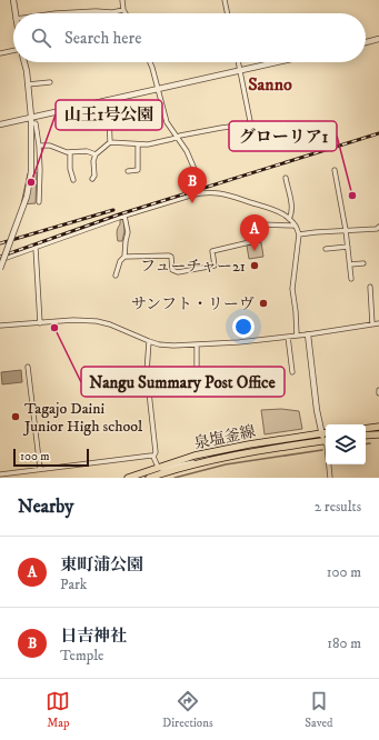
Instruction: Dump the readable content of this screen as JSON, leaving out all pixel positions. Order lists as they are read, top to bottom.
{
  "streets": {
    "main road": ["泉塩釜線"]
  },
  "districts": ["Sanno"],
  "places": [
    "山王1号公園",
    "グローリア1",
    "フューチャー21",
    "サンフト・リーヴ",
    "Nangu Summary Post Office",
    "Tagajo Daini Junior High school"
  ],
  "scale_bar": "100 m",
  "page": {
    "search": "Search here",
    "pins": ["B", "A"],
    "scale": "100 m",
    "heading": ["Nearby", "2 results"],
    "list": [
      {
        "mark": "A",
        "name": "東町浦公園",
        "note": "Park",
        "value": "100 m"
      },
      {
        "mark": "B",
        "name": "日吉神社",
        "note": "Temple",
        "value": "180 m"
      }
    ],
    "nav": ["Map", "Directions", "Saved"]
  }
}
